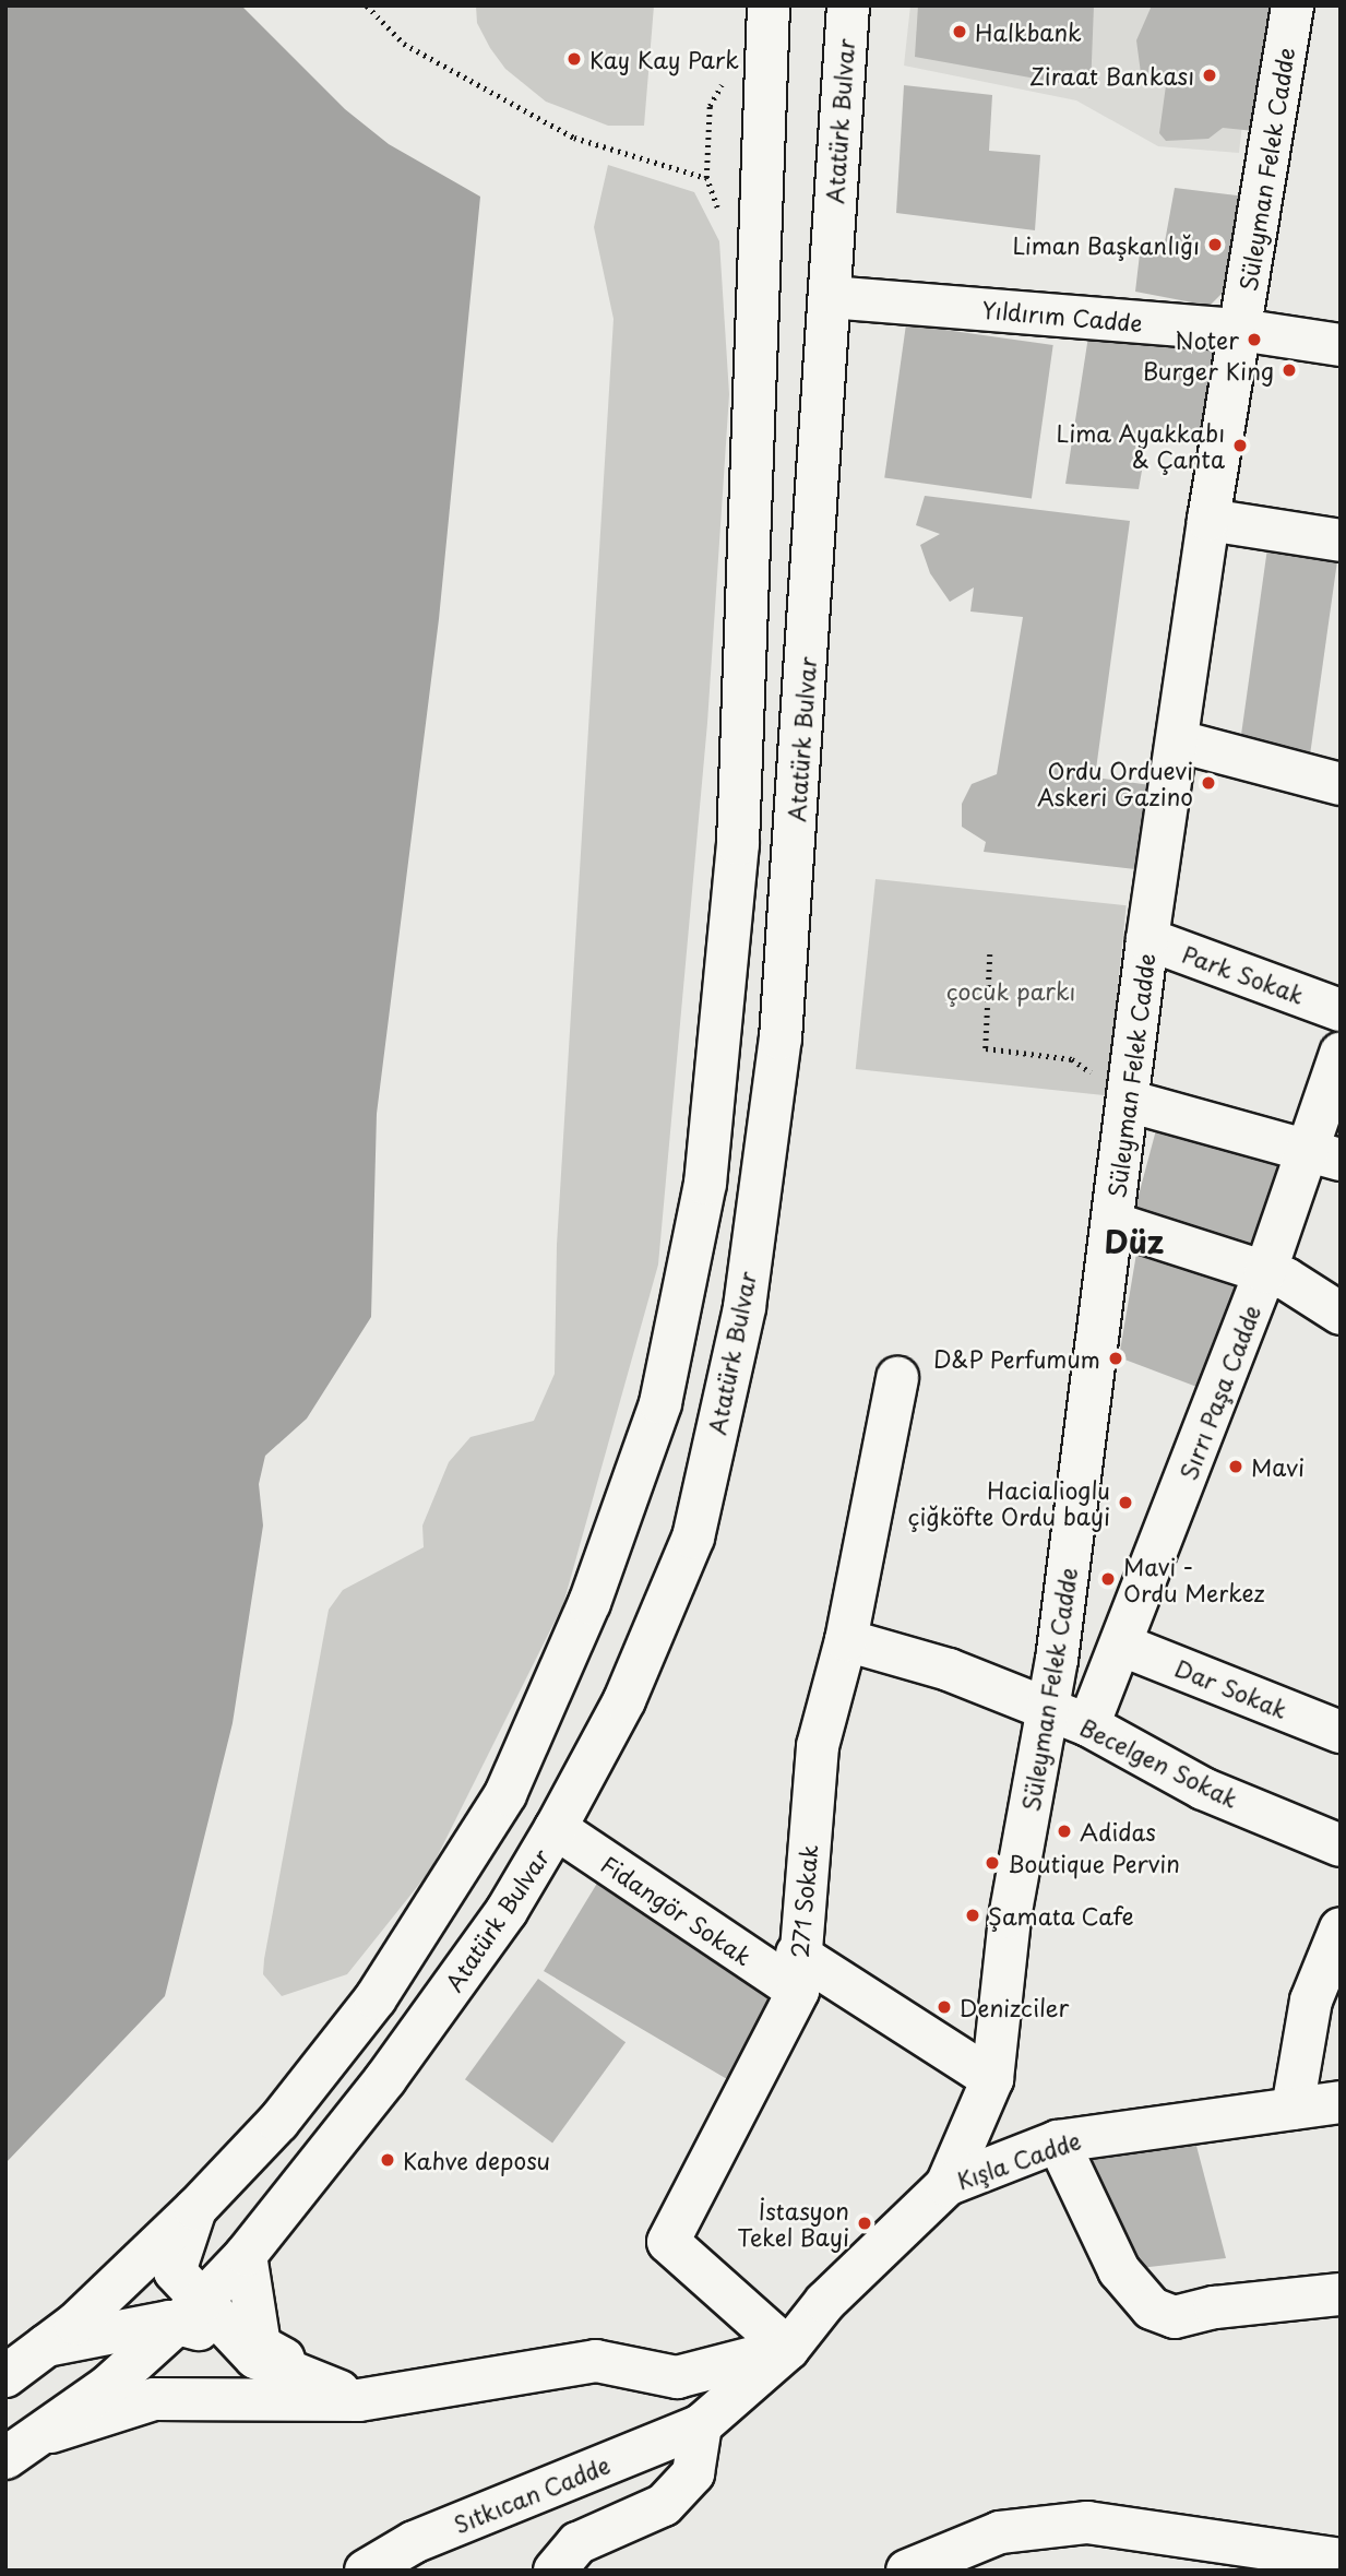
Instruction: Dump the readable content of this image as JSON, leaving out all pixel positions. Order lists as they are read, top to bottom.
{
  "streets": {
    "main road": [
      "Atatürk Bulvar",
      "Süleyman Felek Cadde",
      "Yıldırım Cadde",
      "Park Sokak",
      "Sırrı Paşa Cadde",
      "Dar Sokak",
      "Becelgen Sokak",
      "271 Sokak",
      "Fidangör Sokak",
      "Kışla Cadde",
      "Sıtkıcan Cadde"
    ]
  },
  "crossings": [
    ["Atatürk Bulvar", "Yıldırım Cadde"],
    ["Atatürk Bulvar", "Fidangör Sokak"],
    ["Süleyman Felek Cadde", "Yıldırım Cadde"],
    ["Süleyman Felek Cadde", "Park Sokak"],
    ["Süleyman Felek Cadde", "Becelgen Sokak"],
    ["Süleyman Felek Cadde", "Fidangör Sokak"],
    ["Süleyman Felek Cadde", "Kışla Cadde"],
    ["Sırrı Paşa Cadde", "Dar Sokak"],
    ["Sırrı Paşa Cadde", "Becelgen Sokak"],
    ["Becelgen Sokak", "271 Sokak"],
    ["271 Sokak", "Fidangör Sokak"],
    ["271 Sokak", "Kışla Cadde"],
    ["Kışla Cadde", "Sıtkıcan Cadde"]
  ],
  "districts": ["Düz"],
  "parks": ["çocuk parkı"],
  "places": [
    "Halkbank",
    "Kay Kay Park",
    "Ziraat Bankası",
    "Liman Başkanlığı",
    "Noter",
    "Burger King",
    "Lima Ayakkabı & Çanta",
    "Ordu Orduevi Askeri Gazino",
    "D&P Perfumum",
    "Mavi",
    "Hacialioglu çiğköfte Ordu bayi",
    "Mavi - Ordu Merkez",
    "Adidas",
    "Boutique Pervin",
    "Şamata Cafe",
    "Denizciler",
    "Kahve deposu",
    "İstasyon Tekel Bayi"
  ]
}
